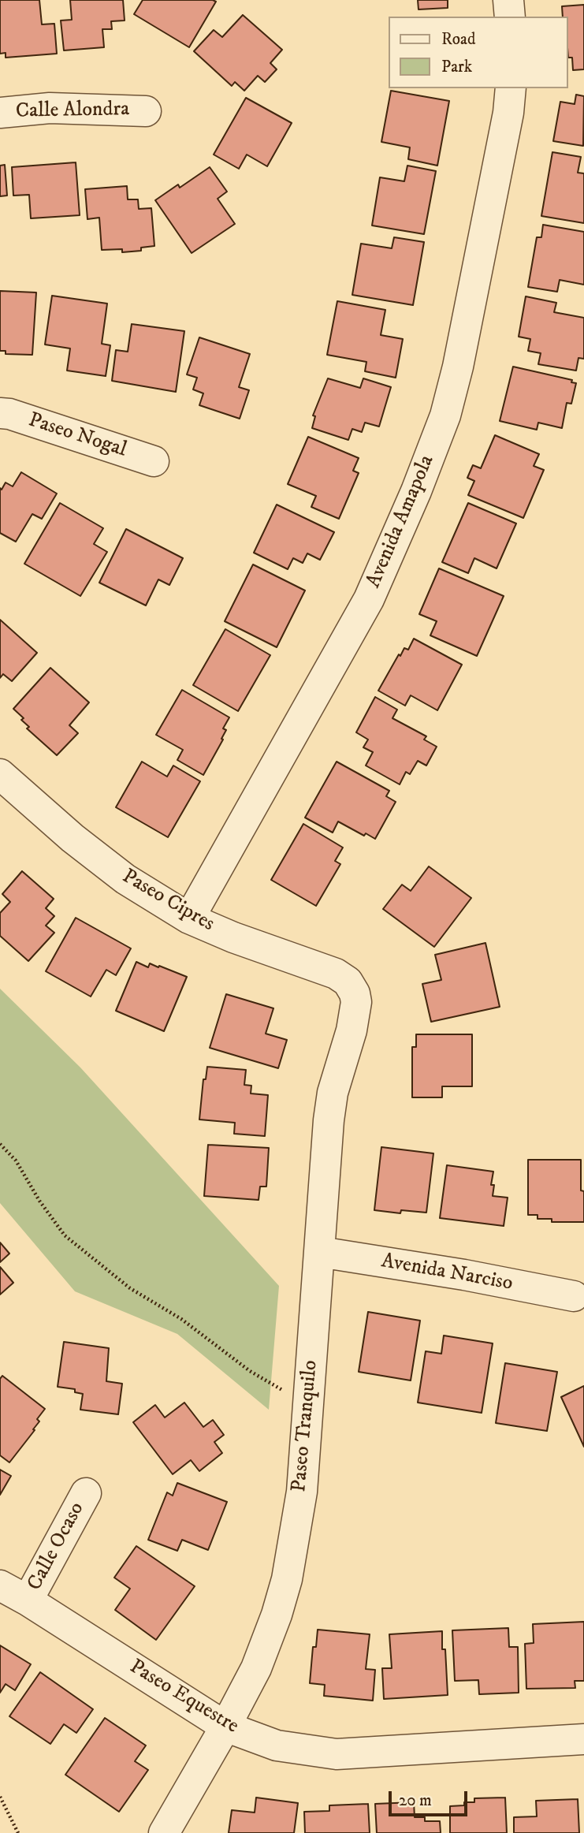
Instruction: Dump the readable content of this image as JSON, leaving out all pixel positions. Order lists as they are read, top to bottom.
{
  "streets": {
    "street": [
      "Calle Alondra",
      "Paseo Nogal",
      "Avenida Amapola",
      "Paseo Cipres",
      "Avenida Narciso",
      "Paseo Tranquilo",
      "Calle Ocaso",
      "Paseo Equestre"
    ]
  },
  "crossings": [
    ["Avenida Amapola", "Paseo Cipres"],
    ["Paseo Cipres", "Paseo Tranquilo"],
    ["Avenida Narciso", "Paseo Tranquilo"],
    ["Paseo Tranquilo", "Paseo Equestre"],
    ["Calle Ocaso", "Paseo Equestre"]
  ],
  "legend": ["Road", "Park"],
  "scale_bar": "20 m"
}
